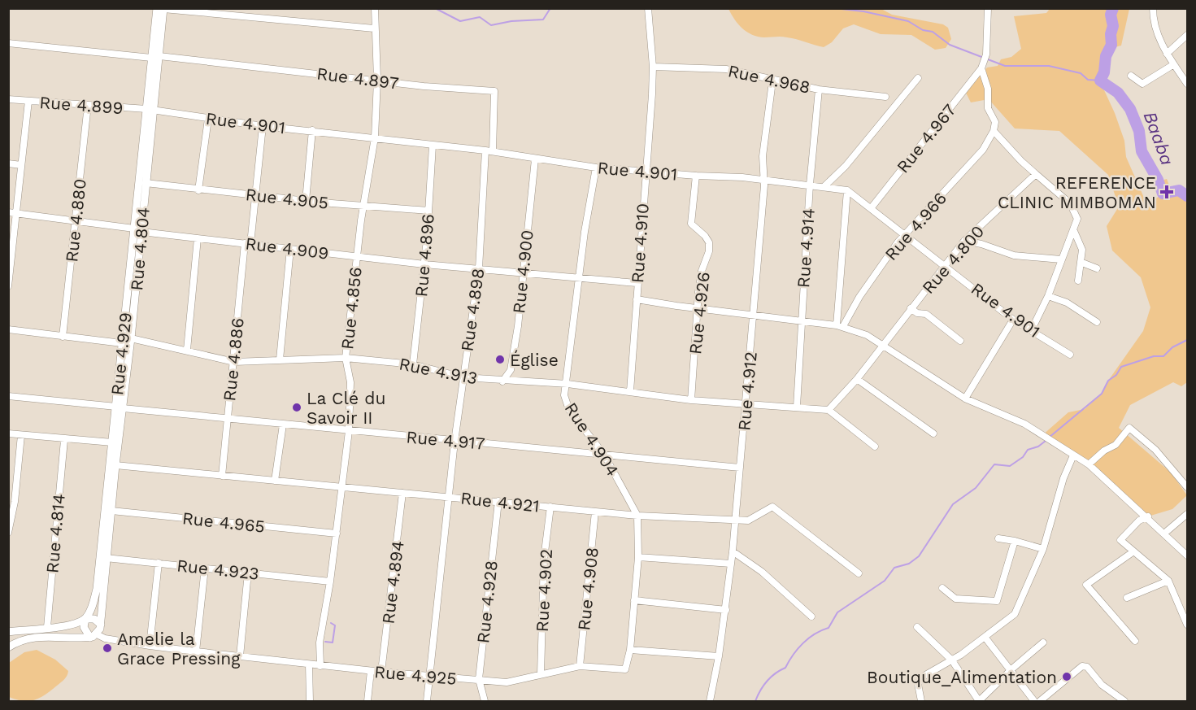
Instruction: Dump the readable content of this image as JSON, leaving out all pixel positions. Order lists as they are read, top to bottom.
{
  "streets": {
    "main road": ["Rue 4.804", "Rue 4.929"],
    "street": [
      "Rue 4.897",
      "Rue 4.968",
      "Rue 4.899",
      "Rue 4.901",
      "Rue 4.967",
      "Rue 4.905",
      "Rue 4.880",
      "Rue 4.966",
      "Rue 4.910",
      "Rue 4.909",
      "Rue 4.914",
      "Rue 4.896",
      "Rue 4.800",
      "Rue 4.900",
      "Rue 4.856",
      "Rue 4.898",
      "Rue 4.926",
      "Rue 4.886",
      "Rue 4.913",
      "Rue 4.912",
      "Rue 4.904",
      "Rue 4.917",
      "Rue 4.921",
      "Rue 4.965",
      "Rue 4.814",
      "Rue 4.923",
      "Rue 4.894",
      "Rue 4.908",
      "Rue 4.902",
      "Rue 4.928",
      "Rue 4.925"
    ]
  },
  "crossings": [
    ["Rue 4.897", "Rue 4.901"],
    ["Rue 4.897", "Rue 4.804"],
    ["Rue 4.897", "Rue 4.856"],
    ["Rue 4.897", "Rue 4.898"],
    ["Rue 4.968", "Rue 4.910"],
    ["Rue 4.968", "Rue 4.914"],
    ["Rue 4.968", "Rue 4.912"],
    ["Rue 4.899", "Rue 4.901"],
    ["Rue 4.899", "Rue 4.880"],
    ["Rue 4.899", "Rue 4.804"],
    ["Rue 4.899", "Rue 4.929"],
    ["Rue 4.901", "Rue 4.967"],
    ["Rue 4.901", "Rue 4.966"],
    ["Rue 4.901", "Rue 4.910"],
    ["Rue 4.901", "Rue 4.914"],
    ["Rue 4.901", "Rue 4.804"],
    ["Rue 4.901", "Rue 4.896"],
    ["Rue 4.901", "Rue 4.800"],
    ["Rue 4.901", "Rue 4.900"],
    ["Rue 4.901", "Rue 4.856"],
    ["Rue 4.901", "Rue 4.898"],
    ["Rue 4.901", "Rue 4.926"],
    ["Rue 4.901", "Rue 4.929"],
    ["Rue 4.901", "Rue 4.886"],
    ["Rue 4.901", "Rue 4.912"],
    ["Rue 4.901", "Rue 4.904"],
    ["Rue 4.905", "Rue 4.804"],
    ["Rue 4.905", "Rue 4.896"],
    ["Rue 4.905", "Rue 4.856"],
    ["Rue 4.905", "Rue 4.886"],
    ["Rue 4.880", "Rue 4.909"],
    ["Rue 4.910", "Rue 4.909"],
    ["Rue 4.910", "Rue 4.913"],
    ["Rue 4.909", "Rue 4.804"],
    ["Rue 4.909", "Rue 4.896"],
    ["Rue 4.909", "Rue 4.900"],
    ["Rue 4.909", "Rue 4.856"],
    ["Rue 4.909", "Rue 4.898"],
    ["Rue 4.909", "Rue 4.929"],
    ["Rue 4.909", "Rue 4.886"],
    ["Rue 4.909", "Rue 4.904"],
    ["Rue 4.804", "Rue 4.929"],
    ["Rue 4.804", "Rue 4.913"],
    ["Rue 4.804", "Rue 4.917"],
    ["Rue 4.804", "Rue 4.921"],
    ["Rue 4.804", "Rue 4.965"],
    ["Rue 4.804", "Rue 4.923"],
    ["Rue 4.804", "Rue 4.925"],
    ["Rue 4.896", "Rue 4.913"],
    ["Rue 4.900", "Rue 4.913"],
    ["Rue 4.856", "Rue 4.913"],
    ["Rue 4.856", "Rue 4.917"],
    ["Rue 4.856", "Rue 4.921"],
    ["Rue 4.856", "Rue 4.965"],
    ["Rue 4.856", "Rue 4.923"],
    ["Rue 4.856", "Rue 4.925"],
    ["Rue 4.898", "Rue 4.913"],
    ["Rue 4.898", "Rue 4.917"],
    ["Rue 4.898", "Rue 4.921"],
    ["Rue 4.898", "Rue 4.925"],
    ["Rue 4.926", "Rue 4.913"],
    ["Rue 4.929", "Rue 4.917"],
    ["Rue 4.886", "Rue 4.913"],
    ["Rue 4.886", "Rue 4.917"],
    ["Rue 4.886", "Rue 4.921"],
    ["Rue 4.913", "Rue 4.912"],
    ["Rue 4.913", "Rue 4.904"],
    ["Rue 4.912", "Rue 4.917"],
    ["Rue 4.912", "Rue 4.921"],
    ["Rue 4.904", "Rue 4.917"],
    ["Rue 4.904", "Rue 4.921"],
    ["Rue 4.904", "Rue 4.925"],
    ["Rue 4.921", "Rue 4.894"],
    ["Rue 4.921", "Rue 4.908"],
    ["Rue 4.921", "Rue 4.902"],
    ["Rue 4.921", "Rue 4.928"],
    ["Rue 4.894", "Rue 4.925"],
    ["Rue 4.908", "Rue 4.925"],
    ["Rue 4.902", "Rue 4.925"],
    ["Rue 4.928", "Rue 4.925"]
  ],
  "water": ["Baaba"],
  "places": {
    "health": ["REFERENCE CLINIC MIMBOMAN"],
    "other": [
      "Église",
      "La Clé du Savoir II",
      "Amelie la Grace Pressing",
      "Boutique_Alimentation"
    ]
  }
}
